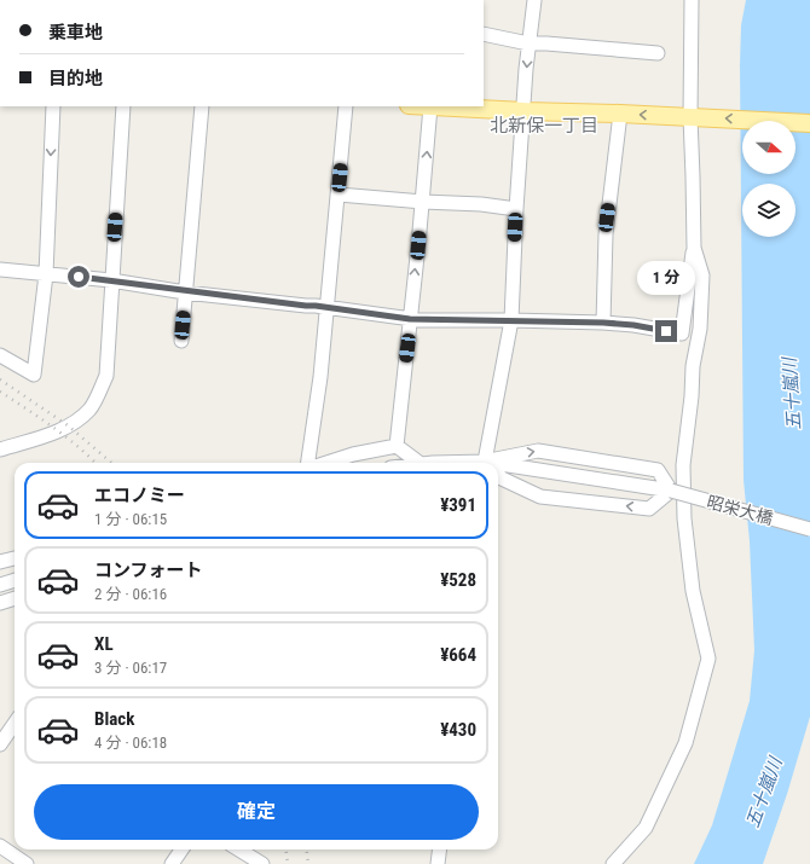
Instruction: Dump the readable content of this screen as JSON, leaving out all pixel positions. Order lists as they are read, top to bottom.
{
  "streets": {
    "street": ["昭栄大橋"]
  },
  "districts": ["北新保一丁目"],
  "water": ["五十嵐川"],
  "north": "right",
  "page": {
    "banner": ["乗車地", "目的地"],
    "bubble": "1 分",
    "list": [
      {
        "name": "エコノミー",
        "note": "1 分 · 06:15",
        "value": "¥391"
      },
      {
        "name": "コンフォート",
        "note": "2 分 · 06:16",
        "value": "¥528"
      },
      {
        "name": "XL",
        "note": "3 分 · 06:17",
        "value": "¥664"
      },
      {
        "name": "Black",
        "note": "4 分 · 06:18",
        "value": "¥430"
      }
    ],
    "buttons": "確定"
  }
}
